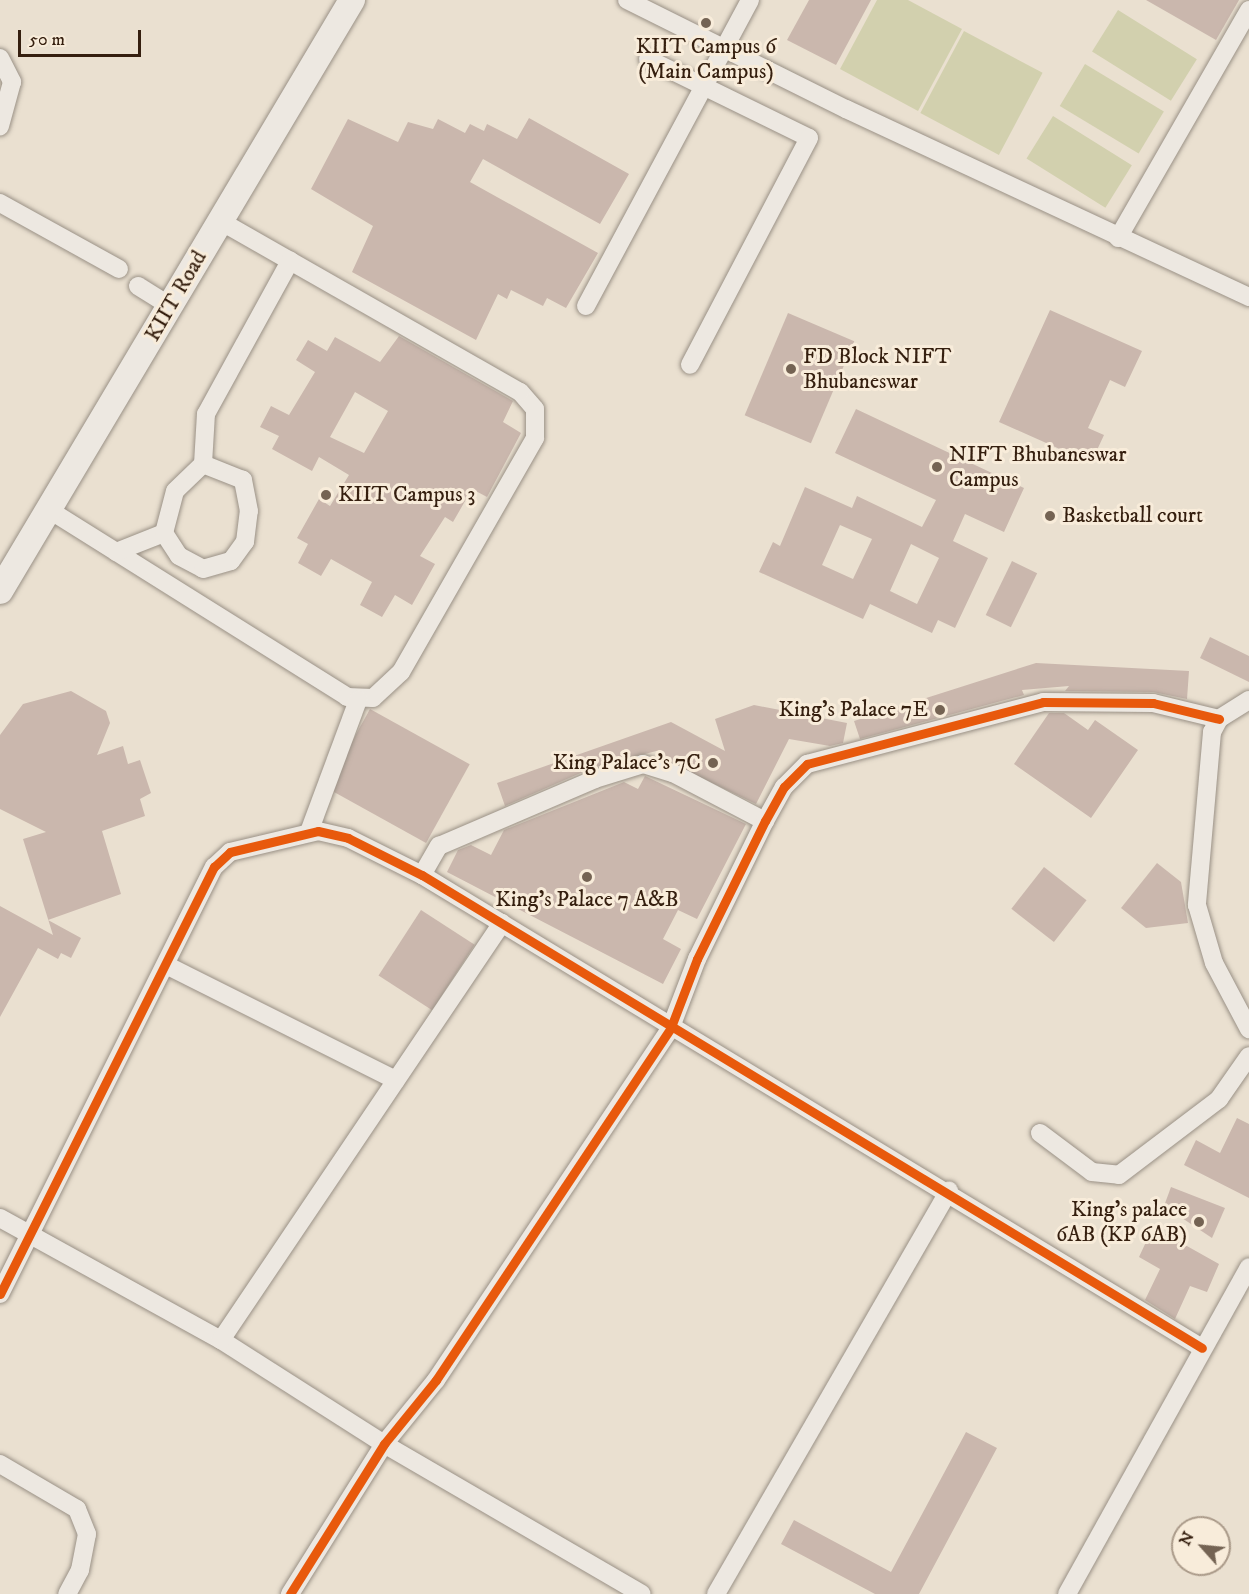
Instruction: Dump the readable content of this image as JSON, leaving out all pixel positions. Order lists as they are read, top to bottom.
{
  "streets": {
    "main road": ["KIIT Road"]
  },
  "places": [
    "KIIT Campus 6 (Main Campus)",
    "FD Block NIFT Bhubaneswar",
    "NIFT Bhubaneswar Campus",
    "KIIT Campus 3",
    "Basketball court",
    "King's Palace 7E",
    "King Palace's 7C",
    "King's Palace 7 A&B",
    "King's palace 6AB (KP 6AB)"
  ],
  "scale_bar": "50 m",
  "north": "top left"
}
